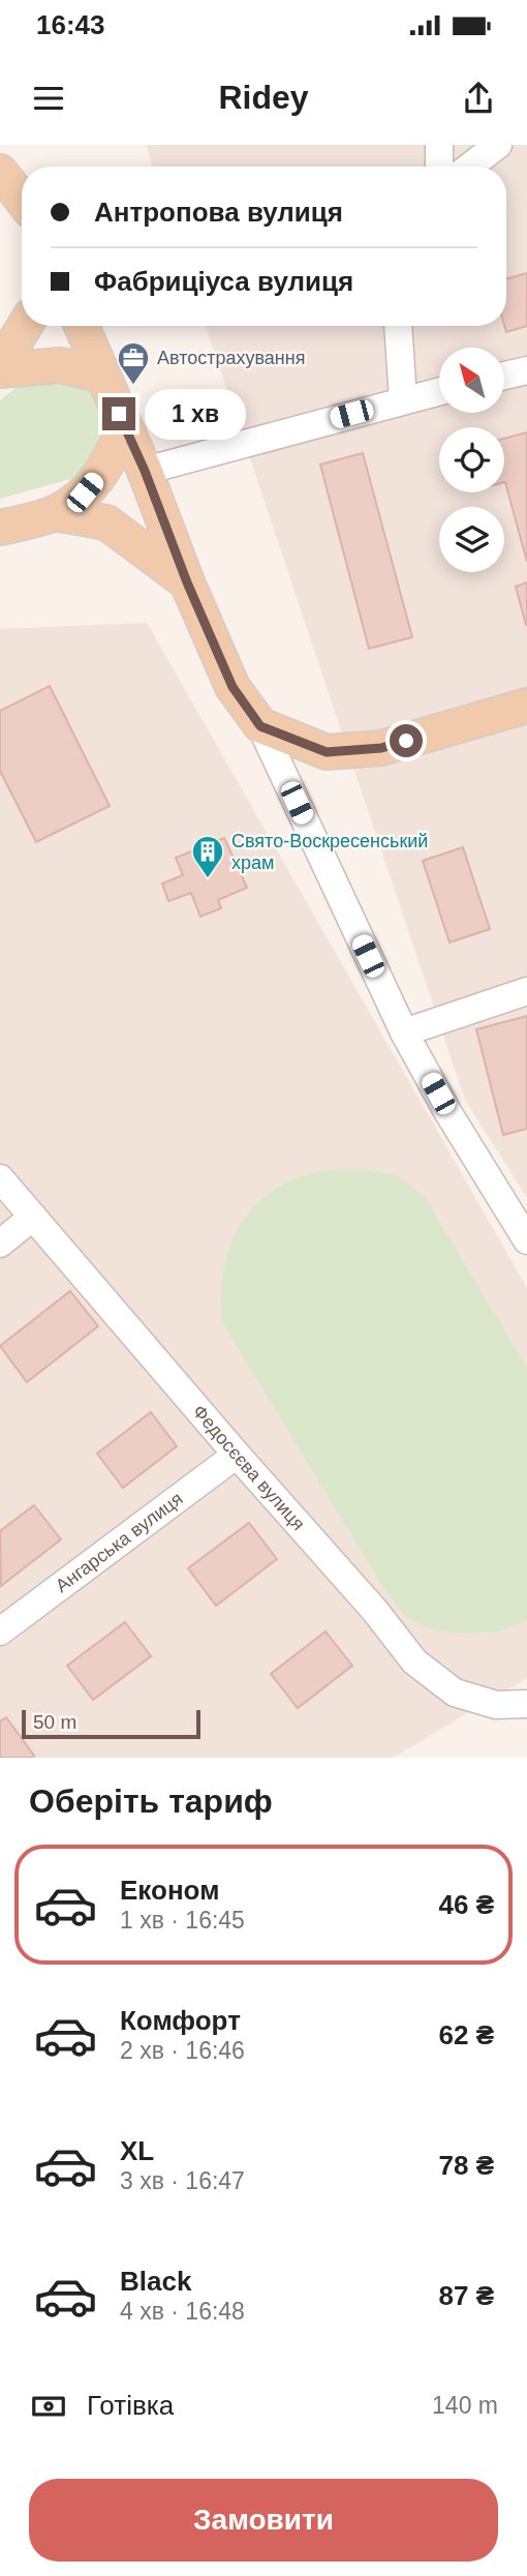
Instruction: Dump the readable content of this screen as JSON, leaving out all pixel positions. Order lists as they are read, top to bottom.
{
  "streets": {
    "street": ["Федосєєва вулиця", "Ангарська вулиця"]
  },
  "crossings": [
    ["Федосєєва вулиця", "Ангарська вулиця"]
  ],
  "places": {
    "office": ["Автострахування"],
    "building": ["Свято-Воскресенський храм"]
  },
  "scale_bar": "50 m",
  "north": "top left",
  "page": {
    "status": "16:43",
    "header": "Ridey",
    "banner": ["Антропова вулиця", "Фабриціуса вулиця"],
    "bubble": "1 хв",
    "scale": "50 m",
    "heading": "Оберіть тариф",
    "list": [
      {
        "name": "Економ",
        "note": "1 хв · 16:45",
        "value": "46 ₴"
      },
      {
        "name": "Комфорт",
        "note": "2 хв · 16:46",
        "value": "62 ₴"
      },
      {
        "name": "XL",
        "note": "3 хв · 16:47",
        "value": "78 ₴"
      },
      {
        "name": "Black",
        "note": "4 хв · 16:48",
        "value": "87 ₴"
      }
    ],
    "pay": ["Готівка", "140 m"],
    "buttons": "Замовити"
  }
}
